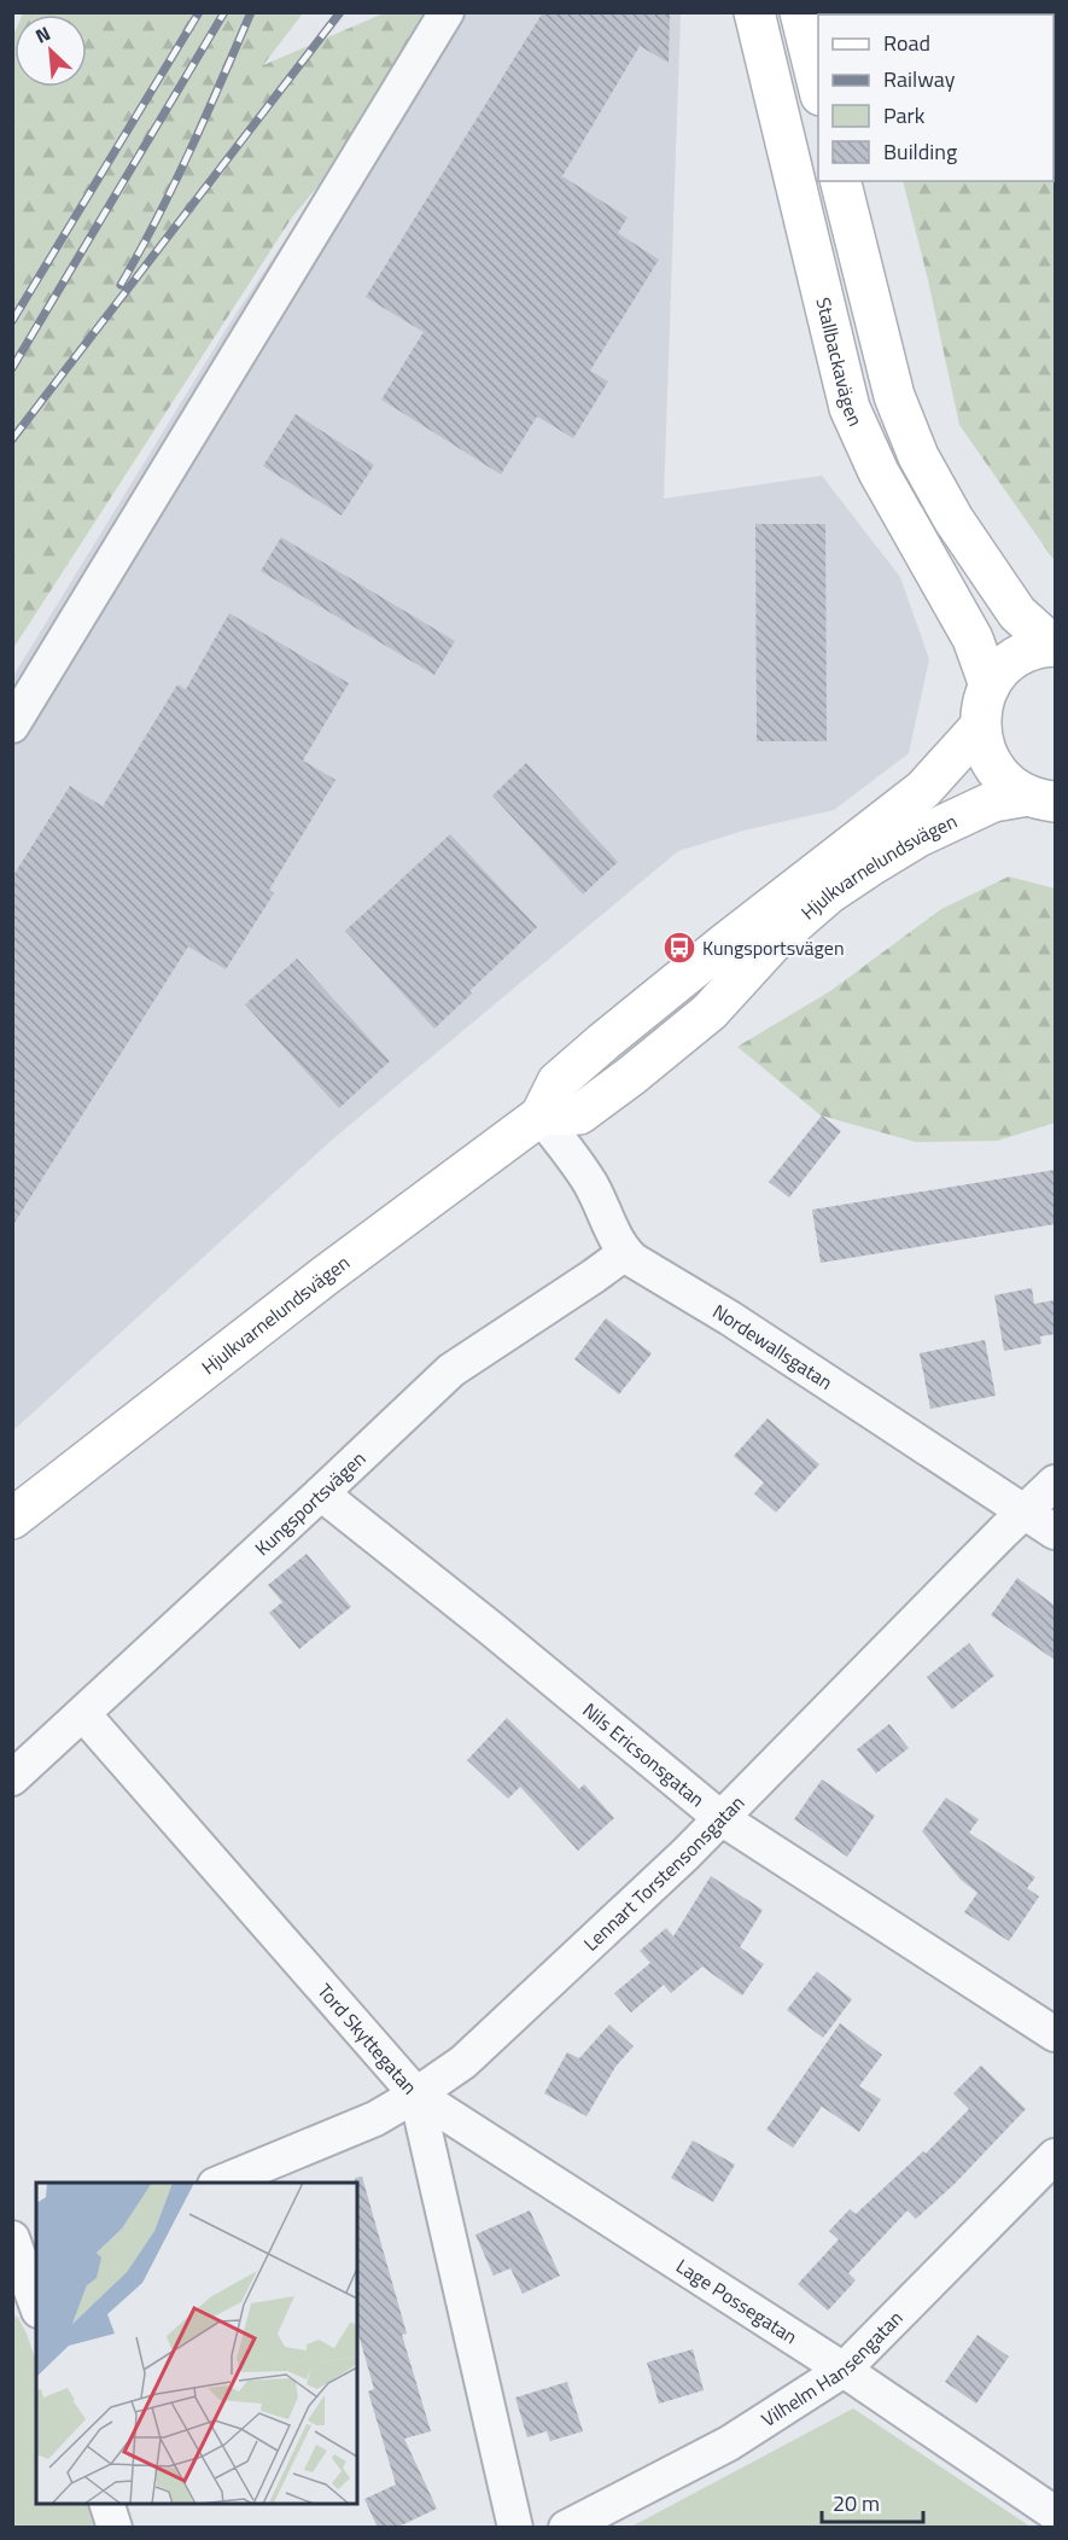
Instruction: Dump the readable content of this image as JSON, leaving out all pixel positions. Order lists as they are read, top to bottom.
{
  "streets": {
    "street": [
      "Stallbackavägen",
      "Hjulkvarnelundsvägen",
      "Nordewallsgatan",
      "Kungsportsvägen",
      "Nils Ericsonsgatan",
      "Lennart Torstensonsgatan",
      "Tord Skyttegatan",
      "Lage Possegatan",
      "Vilhelm Hansengatan"
    ]
  },
  "crossings": [
    ["Nordewallsgatan", "Kungsportsvägen"],
    ["Nordewallsgatan", "Lennart Torstensonsgatan"],
    ["Kungsportsvägen", "Nils Ericsonsgatan"],
    ["Kungsportsvägen", "Tord Skyttegatan"],
    ["Nils Ericsonsgatan", "Lennart Torstensonsgatan"],
    ["Lennart Torstensonsgatan", "Tord Skyttegatan"],
    ["Lennart Torstensonsgatan", "Lage Possegatan"],
    ["Tord Skyttegatan", "Lage Possegatan"],
    ["Lage Possegatan", "Vilhelm Hansengatan"]
  ],
  "places": {
    "bus stop": ["Kungsportsvägen"]
  },
  "legend": [
    "Road",
    "Railway",
    "Park",
    "Building"
  ],
  "scale_bar": "20 m",
  "north": "top left"
}
